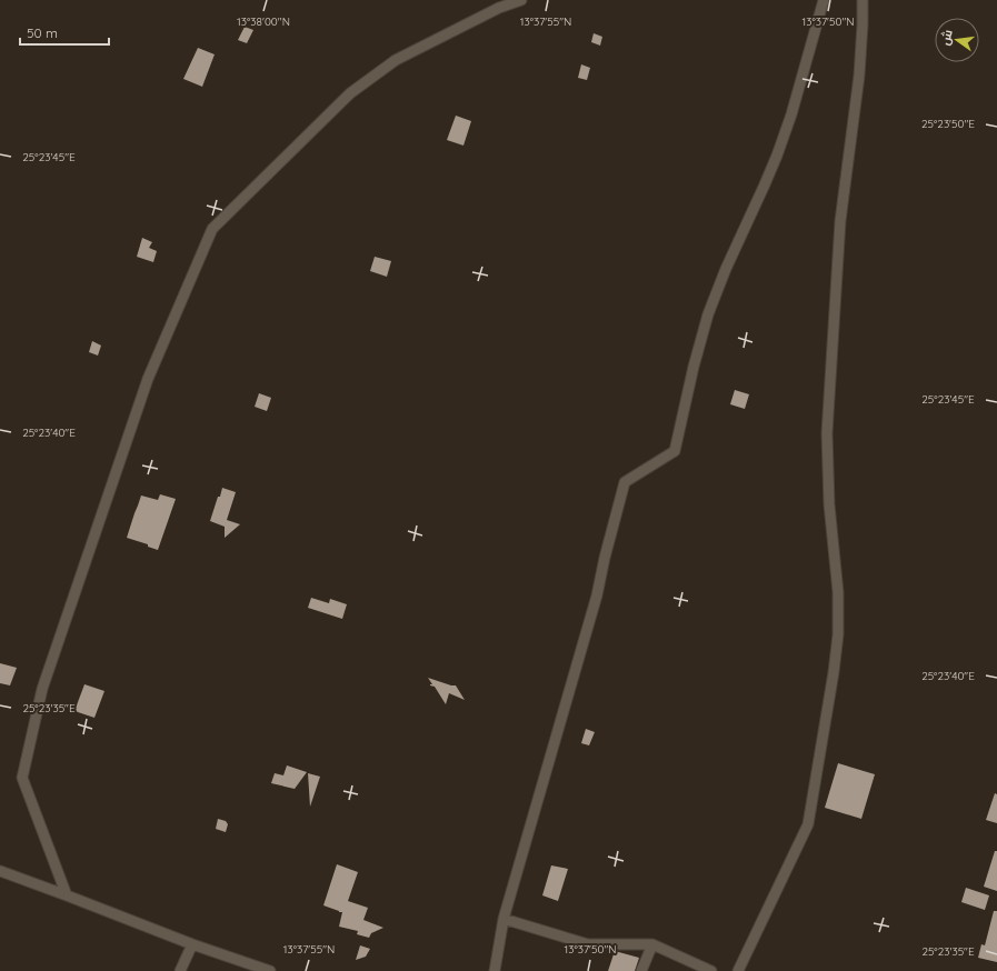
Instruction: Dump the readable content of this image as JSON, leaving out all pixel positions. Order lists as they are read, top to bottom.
{
  "scale_bar": "50 m",
  "north": "left",
  "coordinates": [
    "13°38'00\"N",
    "13°37'55\"N",
    "13°37'50\"N",
    "25°23'50\"E",
    "25°23'45\"E",
    "25°23'40\"E",
    "25°23'35\"E"
  ]
}
